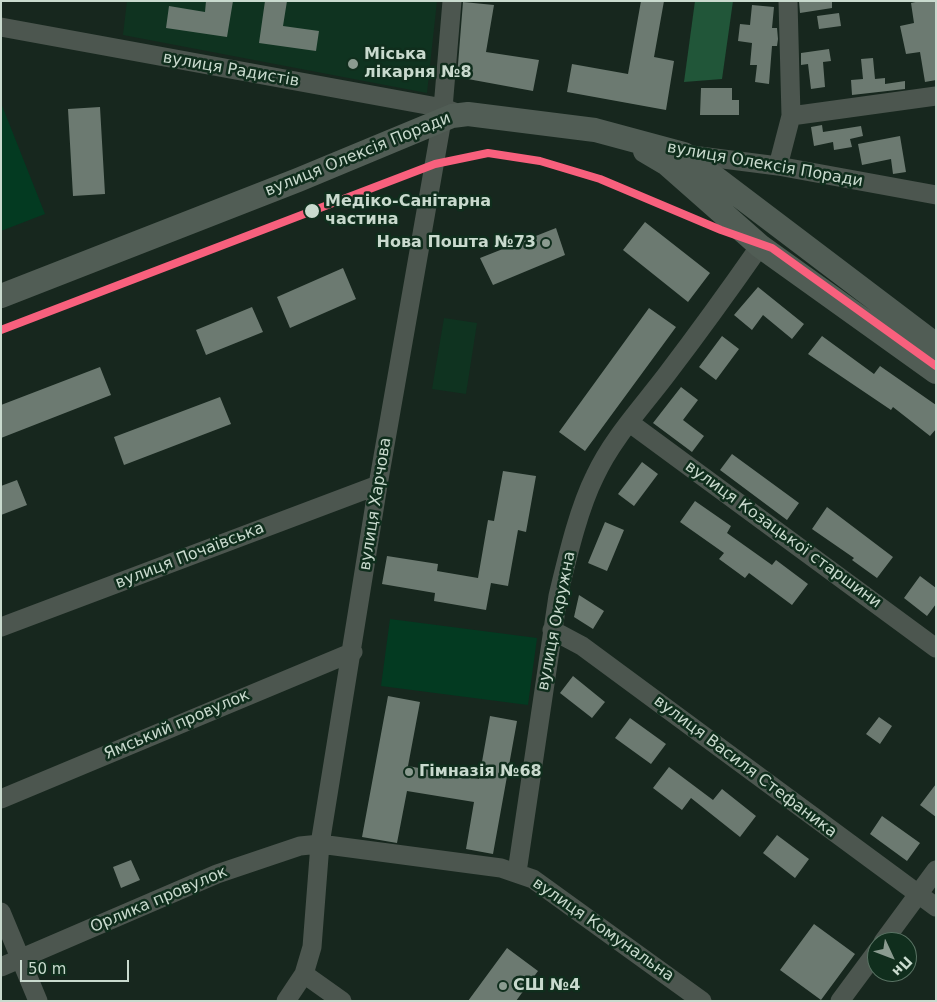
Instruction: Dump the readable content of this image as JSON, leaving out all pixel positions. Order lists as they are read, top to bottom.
{
  "streets": {
    "main road": ["вулиця Олексія Поради"],
    "street": [
      "вулиця Радистів",
      "вулиця Харчова",
      "вулиця Козацької старшини",
      "вулиця Почаївська",
      "вулиця Окружна",
      "Ямський провулок",
      "вулиця Василя Стефаника",
      "Орлика провулок",
      "вулиця Комунальна"
    ]
  },
  "crossings": [
    ["вулиця Радистів", "вулиця Олексія Поради"],
    ["вулиця Радистів", "вулиця Харчова"],
    ["вулиця Олексія Поради", "вулиця Харчова"],
    ["вулиця Харчова", "вулиця Почаївська"],
    ["вулиця Харчова", "Ямський провулок"],
    ["вулиця Харчова", "Орлика провулок"],
    ["вулиця Харчова", "вулиця Комунальна"],
    ["вулиця Козацької старшини", "вулиця Окружна"],
    ["вулиця Окружна", "вулиця Василя Стефаника"],
    ["вулиця Окружна", "вулиця Комунальна"],
    ["Орлика провулок", "вулиця Комунальна"]
  ],
  "places": [
    "Міська лікарня №8",
    "Медіко-Санітарна частина",
    "Нова Пошта №73",
    "Гімназія №68",
    "СШ №4"
  ],
  "scale_bar": "50 m",
  "north": "bottom right"
}
